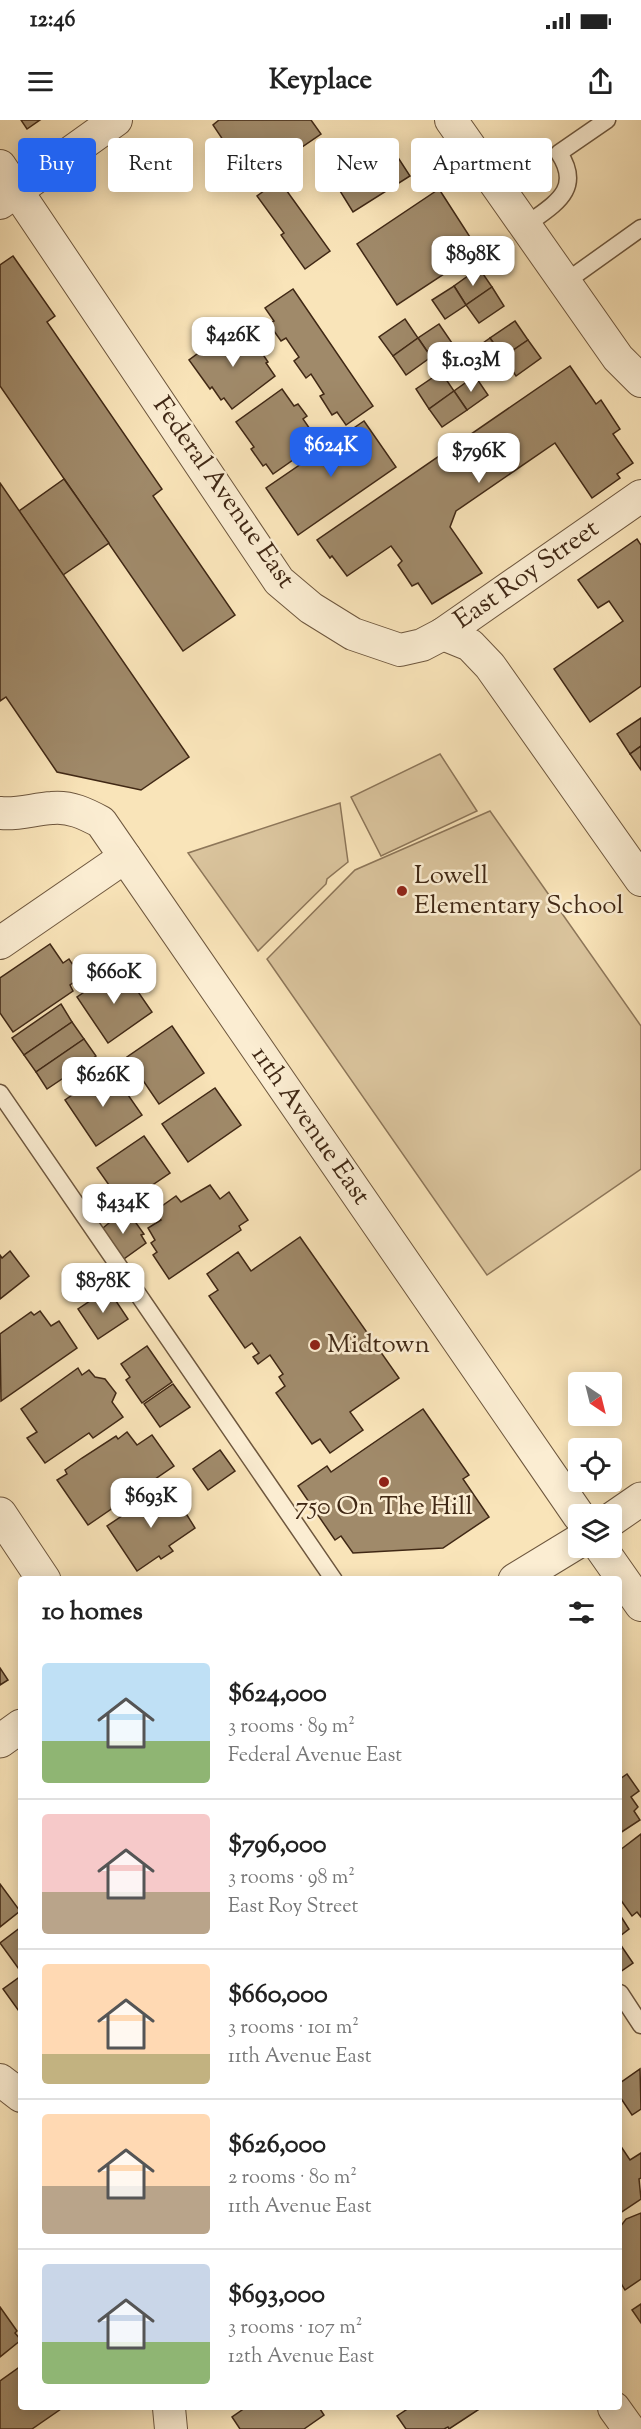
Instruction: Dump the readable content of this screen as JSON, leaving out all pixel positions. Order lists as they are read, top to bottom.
{
  "streets": {
    "street": ["Federal Avenue East", "East Roy Street", "11th Avenue East"]
  },
  "crossings": [
    ["Federal Avenue East", "East Roy Street"]
  ],
  "places": ["Lowell Elementary School", "Midtown", "750 On The Hill"],
  "north": "bottom right",
  "page": {
    "status": "12:46",
    "header": "Keyplace",
    "chip": [
      "Buy",
      "Rent",
      "Filters",
      "New",
      "Apartment"
    ],
    "price": [
      "$898K",
      "$426K",
      "$1.03M",
      "$624K",
      "$796K",
      "$660K",
      "$626K",
      "$434K",
      "$878K",
      "$693K"
    ],
    "heading": "10 homes",
    "list": [
      {
        "name": "$624,000",
        "note": "3 rooms · 89 m² · Federal Avenue East"
      },
      {
        "name": "$796,000",
        "note": "3 rooms · 98 m² · East Roy Street"
      },
      {
        "name": "$660,000",
        "note": "3 rooms · 101 m² · 11th Avenue East"
      },
      {
        "name": "$626,000",
        "note": "2 rooms · 80 m² · 11th Avenue East"
      },
      {
        "name": "$693,000",
        "note": "3 rooms · 107 m² · 12th Avenue East"
      }
    ]
  }
}
